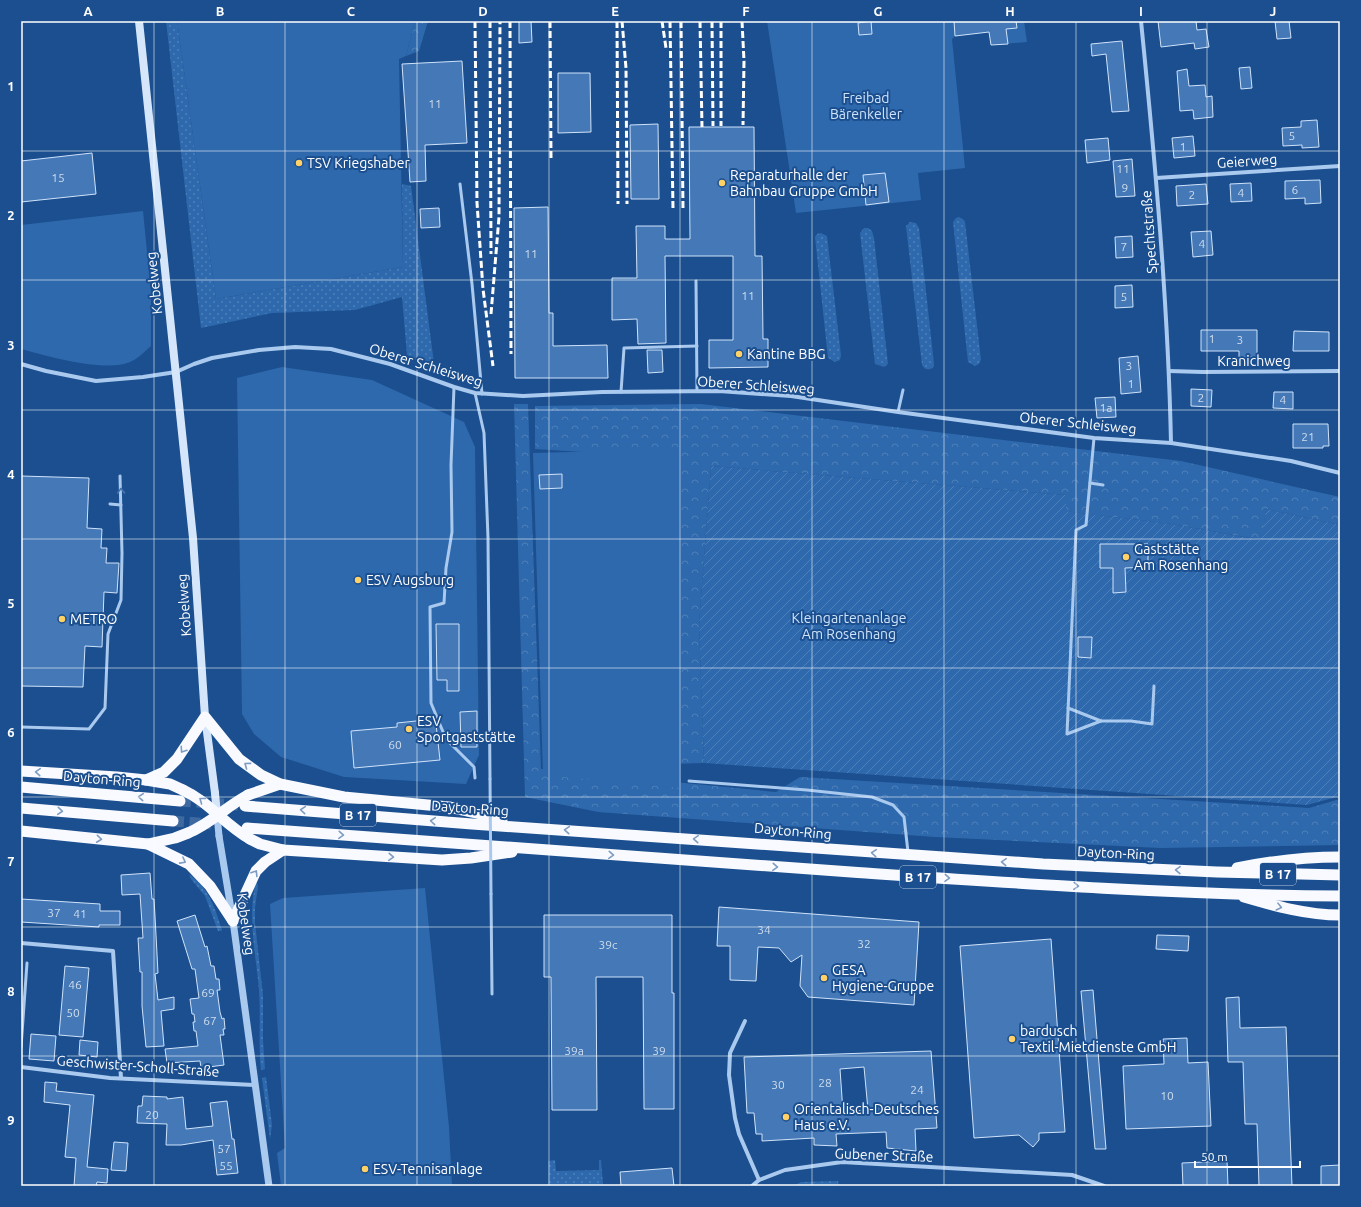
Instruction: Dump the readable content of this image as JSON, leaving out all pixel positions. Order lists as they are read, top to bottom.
{
  "streets": {
    "highway": ["Dayton-Ring", "B 17"],
    "main road": ["Kobelweg"],
    "street": [
      "Geierweg",
      "Spechtstraße",
      "Kranichweg",
      "Oberer Schleisweg",
      "Geschwister-Scholl-Straße",
      "Gubener Straße"
    ]
  },
  "crossings": [
    ["Geierweg", "Spechtstraße"],
    ["Spechtstraße", "Kranichweg"],
    ["Spechtstraße", "Oberer Schleisweg"],
    ["Kobelweg", "Oberer Schleisweg"],
    ["Kobelweg", "Geschwister-Scholl-Straße"]
  ],
  "parks": ["Freibad Bärenkeller", "Kleingartenanlage Am Rosenhang"],
  "places": [
    "TSV Kriegshaber",
    "Reparaturhalle der Bahnbau Gruppe GmbH",
    "Kantine BBG",
    "Gaststätte Am Rosenhang",
    "ESV Augsburg",
    "METRO",
    "ESV Sportgaststätte",
    "GESA Hygiene-Gruppe",
    "bardusch Textil-Mietdienste GmbH",
    "Orientalisch-Deutsches Haus e.V.",
    "ESV-Tennisanlage"
  ],
  "house_numbers": [
    "11",
    "5",
    "1",
    "11",
    "15",
    "9",
    "6",
    "4",
    "2",
    "4",
    "7",
    "11",
    "11",
    "5",
    "1",
    "3",
    "3",
    "1",
    "2",
    "4",
    "1a",
    "21",
    "60",
    "37",
    "41",
    "34",
    "32",
    "39c",
    "46",
    "69",
    "50",
    "67",
    "39a",
    "39",
    "28",
    "30",
    "24",
    "10",
    "20",
    "57",
    "55"
  ],
  "scale_bar": "50 m",
  "grid": {
    "columns": [
      "A",
      "B",
      "C",
      "D",
      "E",
      "F",
      "G",
      "H",
      "I",
      "J"
    ],
    "rows": [
      "1",
      "2",
      "3",
      "4",
      "5",
      "6",
      "7",
      "8",
      "9"
    ]
  }
}
